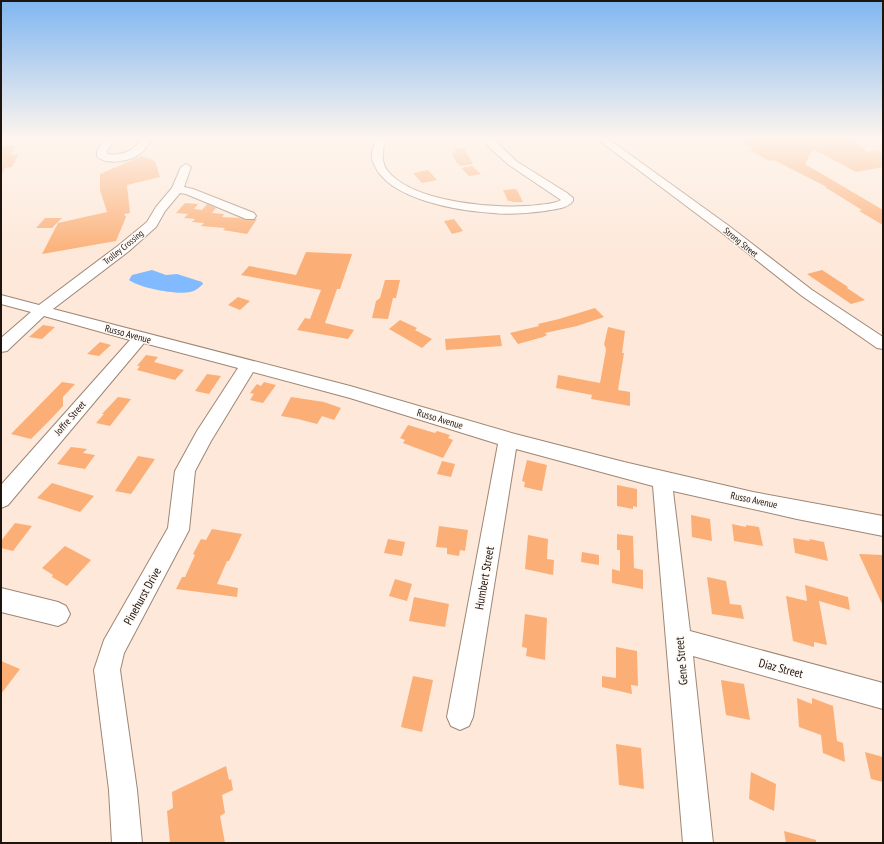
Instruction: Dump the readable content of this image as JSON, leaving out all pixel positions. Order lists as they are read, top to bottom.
{
  "streets": {
    "street": [
      "Strong Street",
      "Trolley Crossing",
      "Russo Avenue",
      "Joffre Street",
      "Humbert Street",
      "Pinehurst Drive",
      "Gene Street",
      "Diaz Street"
    ]
  },
  "crossings": [
    ["Trolley Crossing", "Russo Avenue"],
    ["Russo Avenue", "Joffre Street"],
    ["Russo Avenue", "Humbert Street"],
    ["Russo Avenue", "Pinehurst Drive"],
    ["Russo Avenue", "Gene Street"],
    ["Gene Street", "Diaz Street"]
  ]
}
